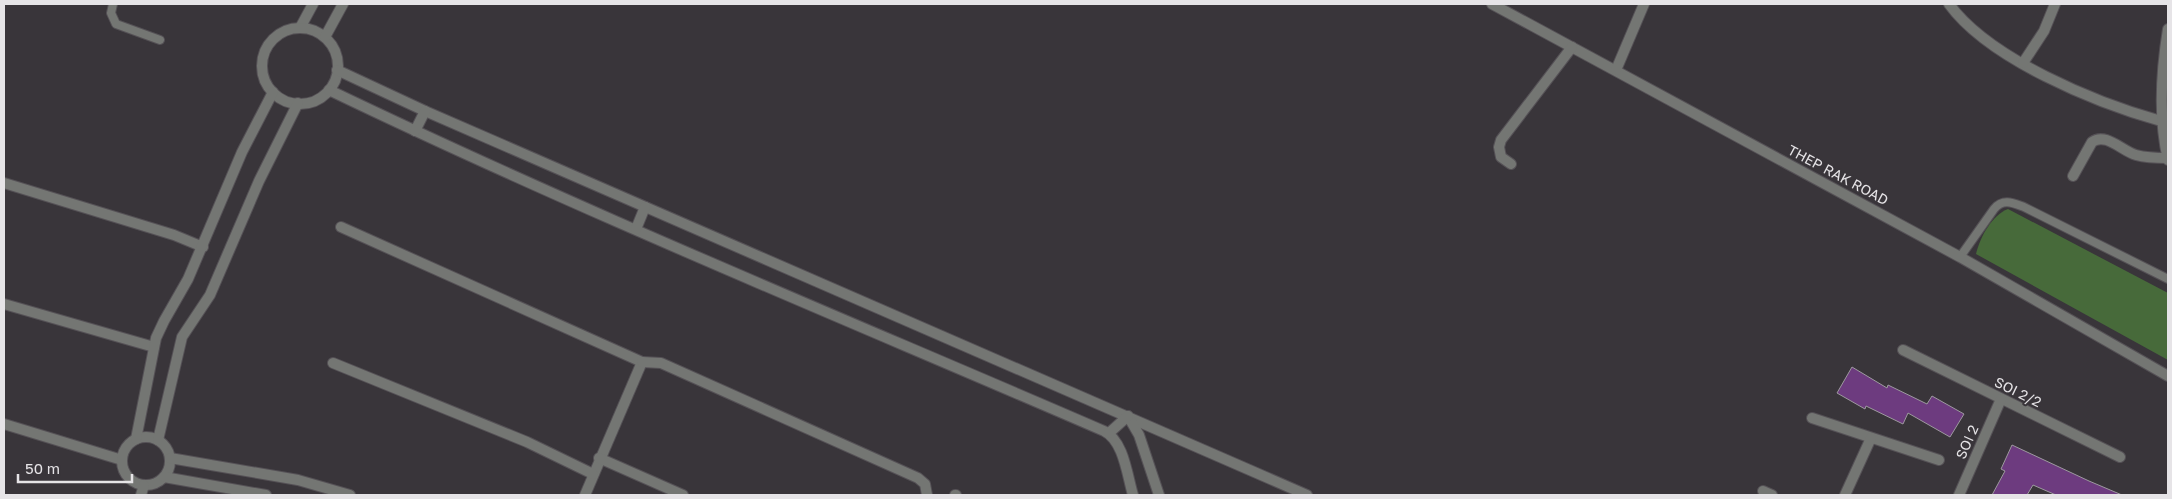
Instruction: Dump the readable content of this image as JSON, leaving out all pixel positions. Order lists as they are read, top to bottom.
{
  "streets": {
    "street": ["THEP RAK ROAD", "SOI 2/2", "SOI 2"]
  },
  "crossings": [
    ["SOI 2/2", "SOI 2"]
  ],
  "scale_bar": "50 m"
}
